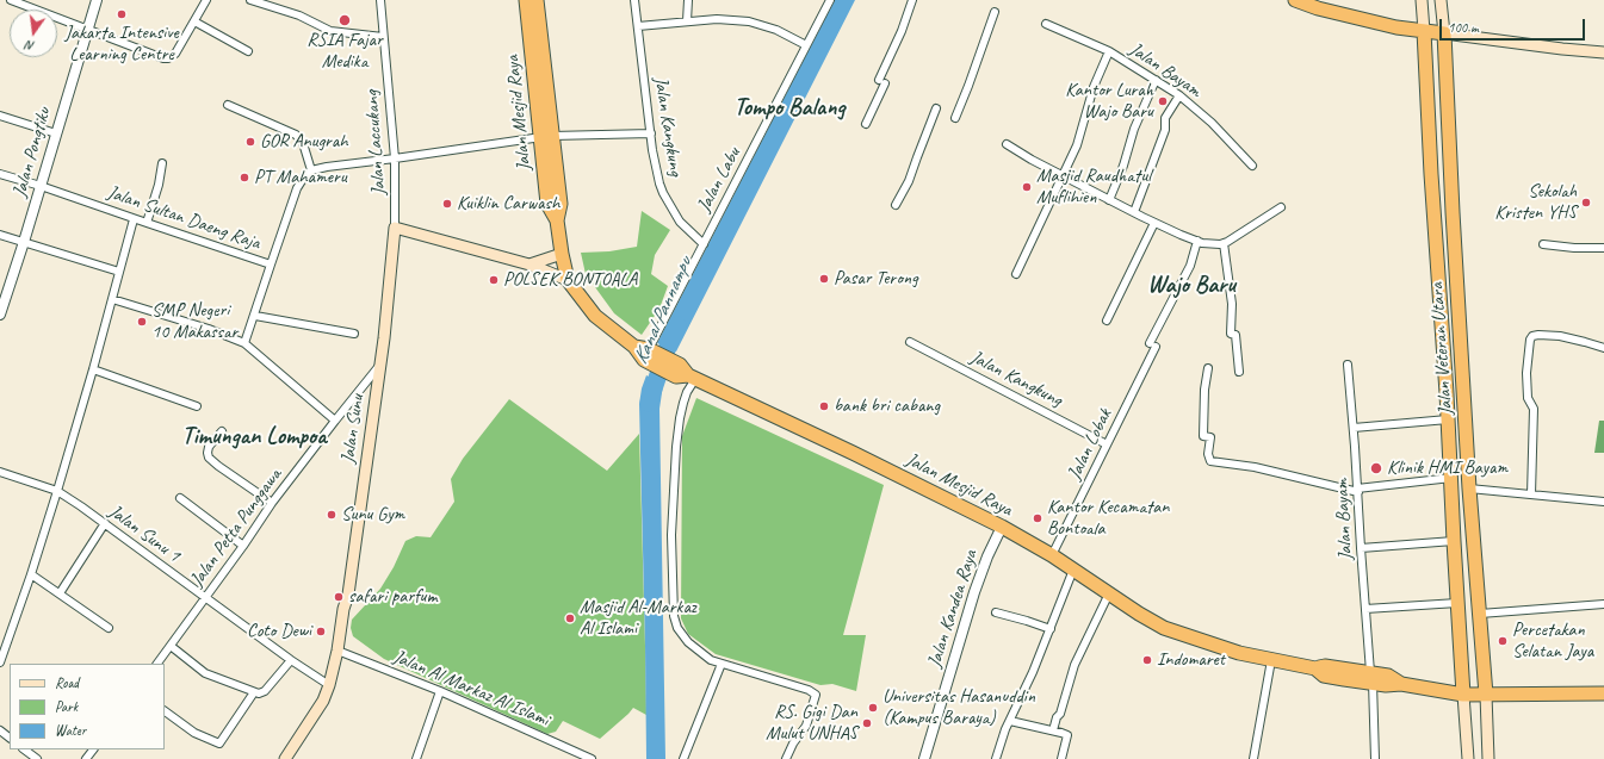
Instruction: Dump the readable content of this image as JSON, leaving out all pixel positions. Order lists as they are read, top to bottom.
{
  "streets": {
    "highway": ["Jalan Mesjid Raya", "Jalan Veteran Utara"],
    "main road": ["Jalan Sunu"],
    "street": [
      "Jalan Bayam",
      "Jalan Kangkung",
      "Jalan Laccukang",
      "Jalan Pongtiku",
      "Jalan Labu",
      "Jalan Sultan Daeng Raja",
      "Jalan Lobak",
      "Jalan Petta Punggawa",
      "Jalan Sunu 1",
      "Jalan Kandea Raya",
      "Jalan Al Markaz Al Islami"
    ]
  },
  "crossings": [
    ["Jalan Bayam", "Jalan Mesjid Raya"],
    ["Jalan Mesjid Raya", "Jalan Labu"],
    ["Jalan Mesjid Raya", "Jalan Veteran Utara"],
    ["Jalan Mesjid Raya", "Jalan Lobak"],
    ["Jalan Mesjid Raya", "Jalan Kandea Raya"],
    ["Jalan Kangkung", "Jalan Labu"],
    ["Jalan Kangkung", "Jalan Lobak"],
    ["Jalan Laccukang", "Jalan Sunu"],
    ["Jalan Pongtiku", "Jalan Sultan Daeng Raja"],
    ["Jalan Sunu", "Jalan Petta Punggawa"],
    ["Jalan Sunu", "Jalan Sunu 1"],
    ["Jalan Sunu", "Jalan Al Markaz Al Islami"],
    ["Jalan Petta Punggawa", "Jalan Sunu 1"]
  ],
  "districts": ["Tompo Balang", "Wajo Baru", "Timungan Lompoa"],
  "water": ["Kanal Pannampu"],
  "places": [
    "Jakarta Intensive Learning Centre",
    "RSIA Fajar Medika",
    "Kantor Lurah Wajo Baru",
    "GOR Anugrah",
    "PT Mahameru",
    "Masjid Raudhatul Muflihien",
    "Sekolah Kristen YHS",
    "Kuiklin Carwash",
    "Pasar Terong",
    "POLSEK BONTOALA",
    "SMP Negeri 10 Makassar",
    "bank bri cabang",
    "Klinik HMI Bayam",
    "Sunu Gym",
    "Kantor Kecamatan Bontoala",
    "safari parfum",
    "Masjid Al-Markaz Al Islami",
    "Coto Dewi",
    "Percetakan Selatan Jaya",
    "Indomaret",
    "Universitas Hasanuddin (Kampus Baraya)",
    "RS. Gigi Dan Mulut UNHAS"
  ],
  "legend": ["Road", "Park", "Water"],
  "scale_bar": "100 m",
  "north": "bottom"
}
